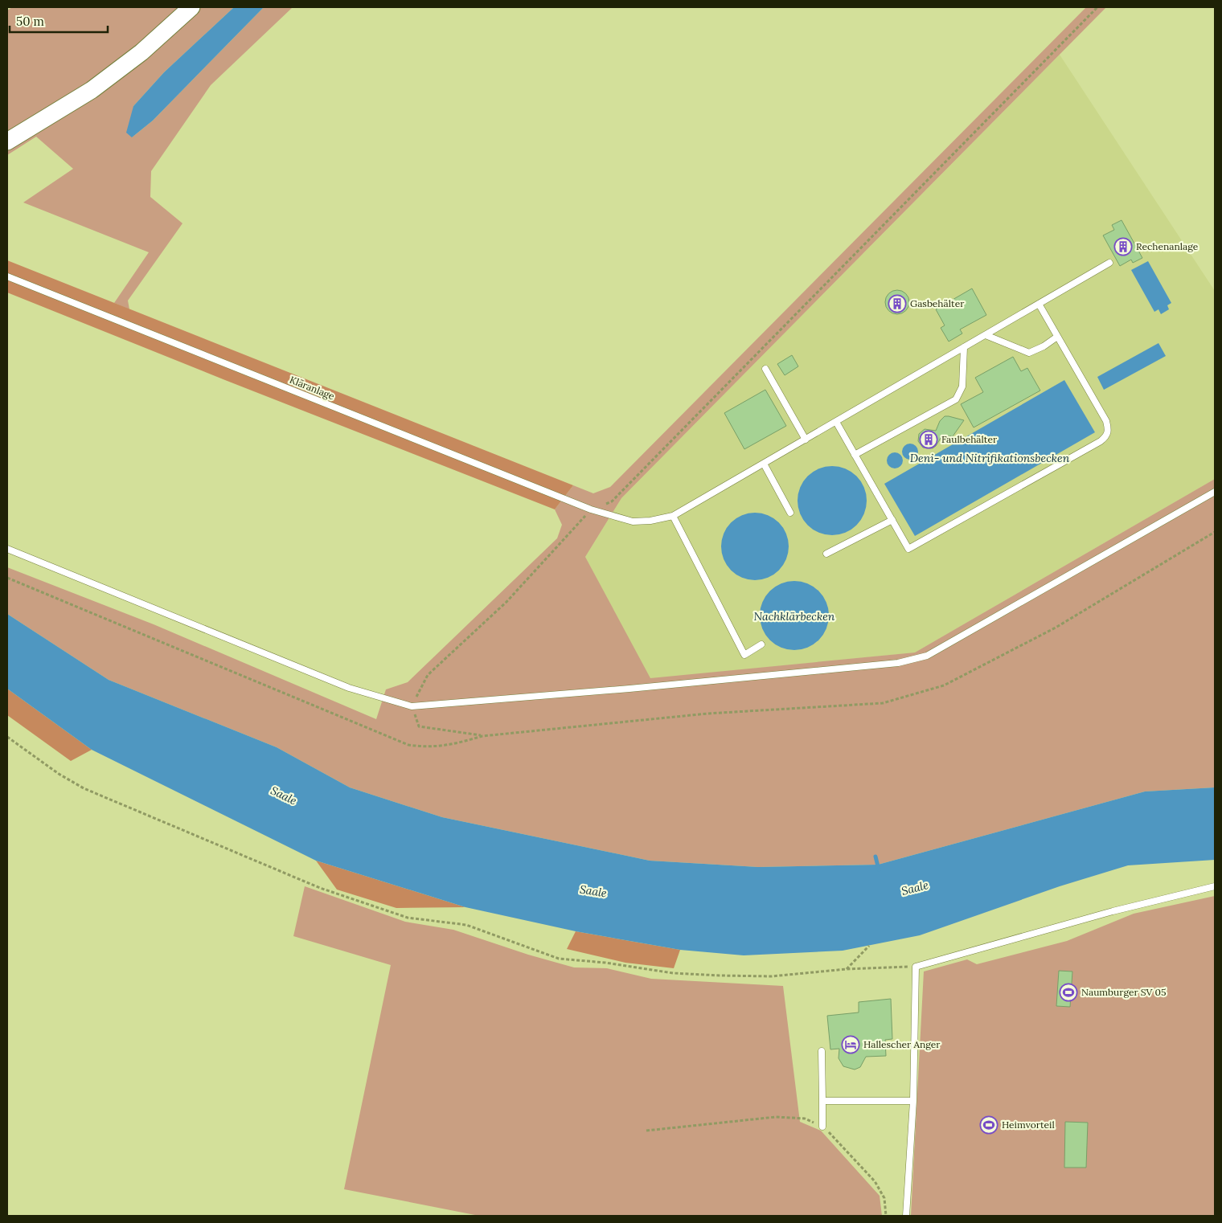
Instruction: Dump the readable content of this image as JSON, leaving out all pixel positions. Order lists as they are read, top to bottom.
{
  "streets": {
    "lane": ["Kläranlage"]
  },
  "water": ["Deni- und Nitrifikationsbecken", "Nachklärbecken", "Saale"],
  "places": {
    "building": ["Rechenanlage", "Gasbehälter", "Faulbehälter"],
    "sports": ["Naumburger SV 05", "Heimvorteil"],
    "hotel": ["Hallescher Anger"]
  },
  "scale_bar": "50 m"
}
